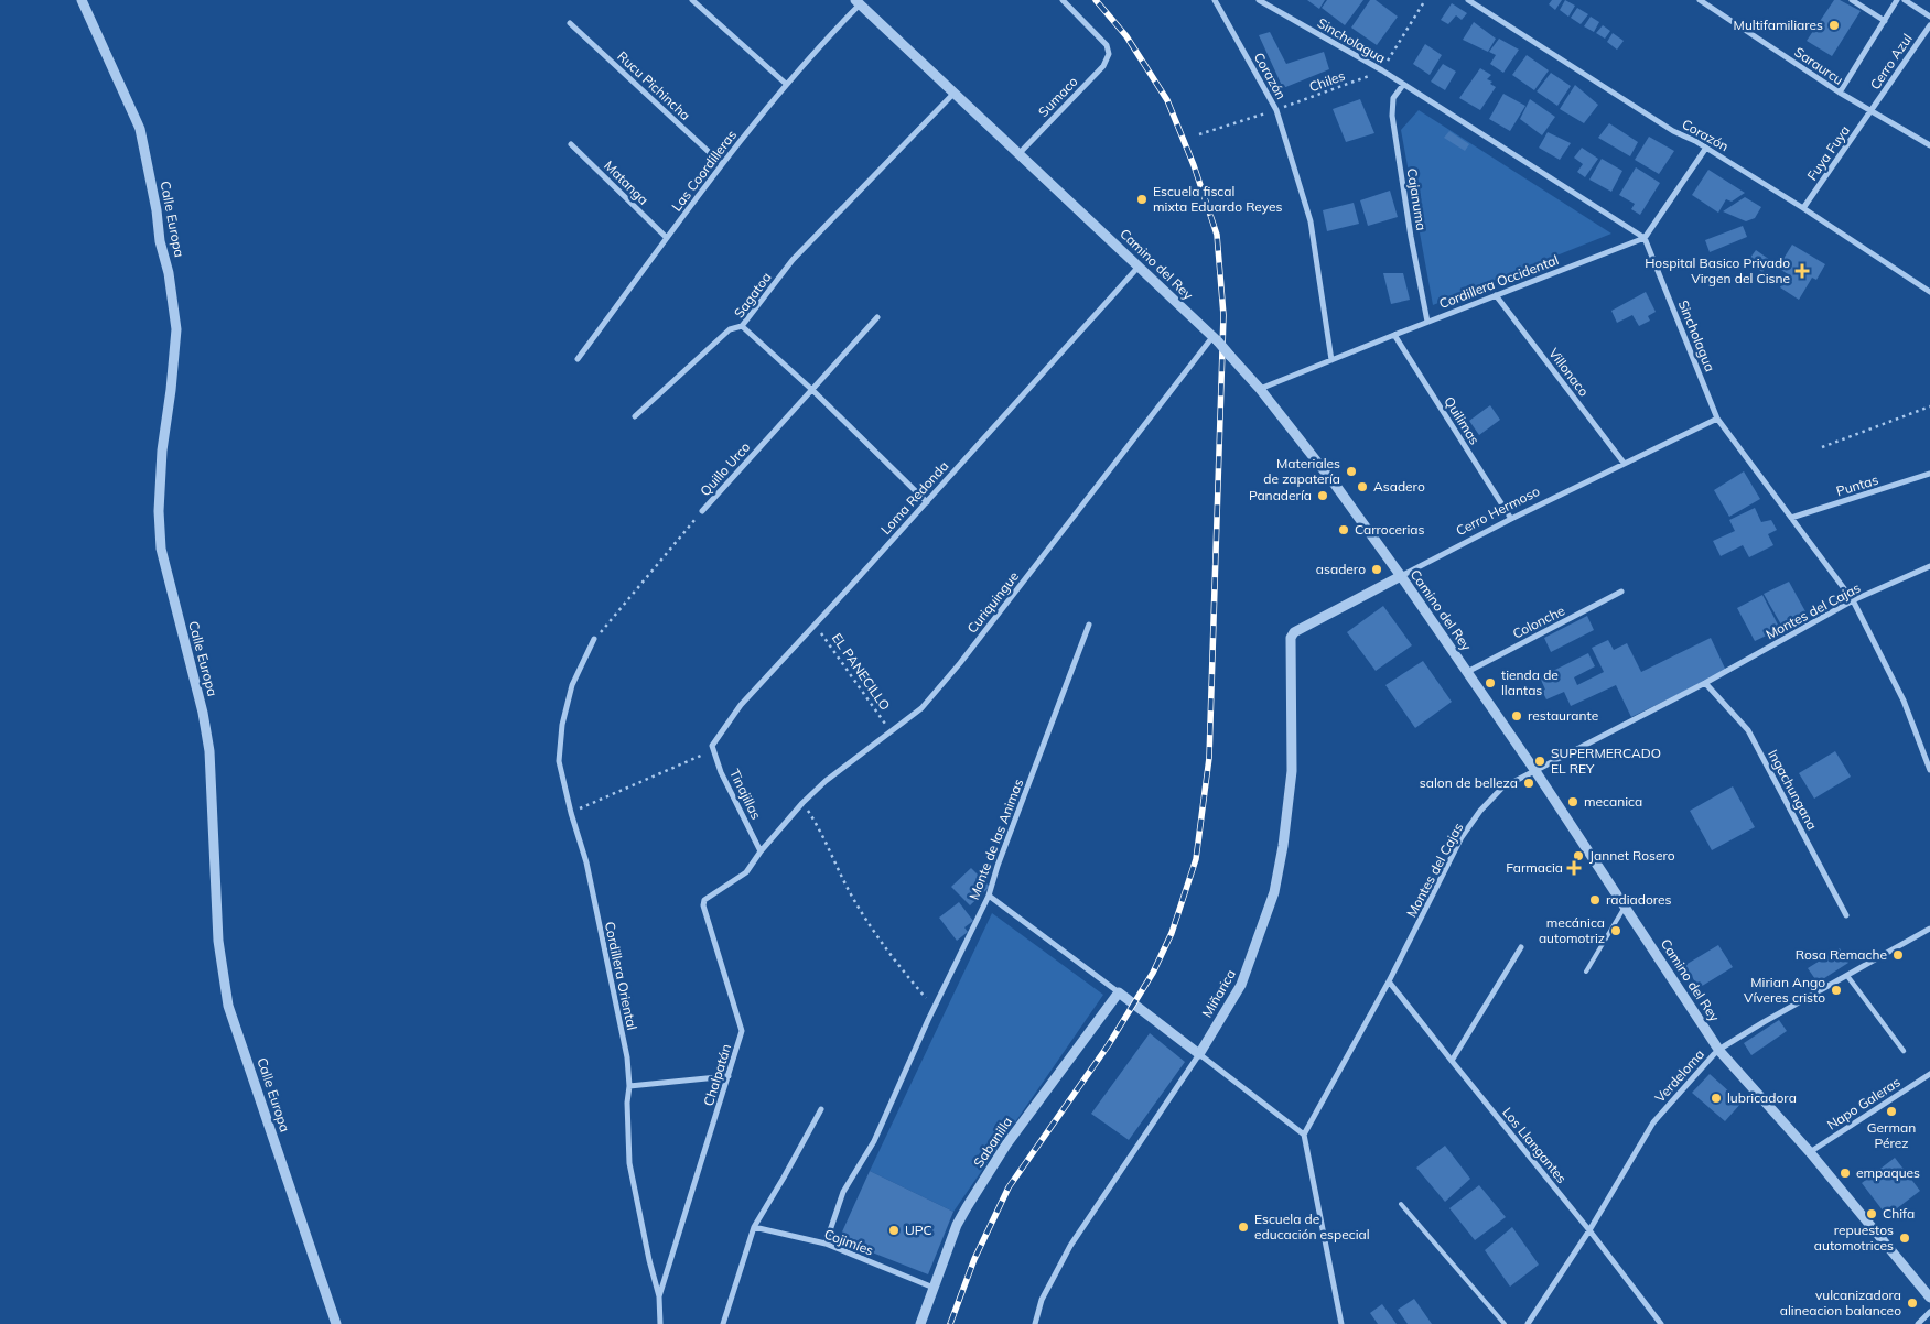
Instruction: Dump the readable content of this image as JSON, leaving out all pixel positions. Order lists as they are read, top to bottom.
{
  "streets": {
    "street": [
      "Sincholagua",
      "Cerro Azul",
      "Saraurcu",
      "Corazón",
      "Rucu Pichincha",
      "Sumaco",
      "Fuya Fuya",
      "Las Coordilleras",
      "Matanga",
      "Cajanuma",
      "Calle Europa",
      "Camino del Rey",
      "Cordillera Occidental",
      "Sagatoa",
      "Villonaco",
      "Quilimas",
      "Quillo Urco",
      "Puntas",
      "Loma Redonda",
      "Cerro Hermoso",
      "Curiquingue",
      "Montes del Cajas",
      "Colonche",
      "Ingachungana",
      "Tinajillas",
      "Monte de las Animas",
      "Cordillera Oriental",
      "Miñarica",
      "Chalpatán",
      "Verdeloma",
      "Napo Galeras",
      "Sabanilla",
      "Los Llangantes",
      "Cojimíes"
    ],
    "path": ["Chiles", "EL PANECILLO"]
  },
  "crossings": [
    ["Sincholagua", "Chiles"],
    ["Sincholagua", "Cajanuma"],
    ["Sincholagua", "Cordillera Occidental"],
    ["Sincholagua", "Puntas"],
    ["Sincholagua", "Cerro Hermoso"],
    ["Sincholagua", "Montes del Cajas"],
    ["Cerro Azul", "Saraurcu"],
    ["Cerro Azul", "Fuya Fuya"],
    ["Saraurcu", "Fuya Fuya"],
    ["Corazón", "Chiles"],
    ["Corazón", "Fuya Fuya"],
    ["Corazón", "Cordillera Occidental"],
    ["Rucu Pichincha", "Las Coordilleras"],
    ["Sumaco", "Camino del Rey"],
    ["Las Coordilleras", "Matanga"],
    ["Las Coordilleras", "Camino del Rey"],
    ["Cajanuma", "Cordillera Occidental"],
    ["Camino del Rey", "Cordillera Occidental"],
    ["Camino del Rey", "Sagatoa"],
    ["Camino del Rey", "Loma Redonda"],
    ["Camino del Rey", "Cerro Hermoso"],
    ["Camino del Rey", "Curiquingue"],
    ["Camino del Rey", "Montes del Cajas"],
    ["Camino del Rey", "Colonche"],
    ["Camino del Rey", "Verdeloma"],
    ["Camino del Rey", "Napo Galeras"],
    ["Cordillera Occidental", "Villonaco"],
    ["Cordillera Occidental", "Quilimas"],
    ["Sagatoa", "Quillo Urco"],
    ["Sagatoa", "Loma Redonda"],
    ["Villonaco", "Cerro Hermoso"],
    ["Quilimas", "Cerro Hermoso"],
    ["Quillo Urco", "Cordillera Oriental"],
    ["Loma Redonda", "EL PANECILLO"],
    ["Loma Redonda", "Tinajillas"],
    ["Cerro Hermoso", "Miñarica"],
    ["Curiquingue", "EL PANECILLO"],
    ["Curiquingue", "Tinajillas"],
    ["Curiquingue", "Chalpatán"],
    ["Montes del Cajas", "Ingachungana"],
    ["Montes del Cajas", "Los Llangantes"],
    ["Tinajillas", "Chalpatán"],
    ["Monte de las Animas", "Cojimíes"],
    ["Cordillera Oriental", "Chalpatán"],
    ["Verdeloma", "Los Llangantes"],
    ["Sabanilla", "Cojimíes"]
  ],
  "places": {
    "other": [
      "Multifamiliares",
      "Escuela fiscal mixta Eduardo Reyes",
      "Materiales de zapatería",
      "Asadero",
      "Panadería",
      "Carrocerias",
      "asadero",
      "tienda de llantas",
      "restaurante",
      "SUPERMERCADO EL REY",
      "salon de belleza",
      "mecanica",
      "Jannet Rosero",
      "radiadores",
      "mecánica automotriz",
      "Rosa Remache",
      "Mirian Ango Víveres cristo",
      "lubricadora",
      "German Pérez",
      "empaques",
      "Chifa",
      "Escuela de educación especial",
      "UPC",
      "repuestos automotrices",
      "vulcanizadora alineacion balanceo"
    ],
    "health": ["Hospital Basico Privado Virgen del Cisne", "Farmacia"]
  }
}
